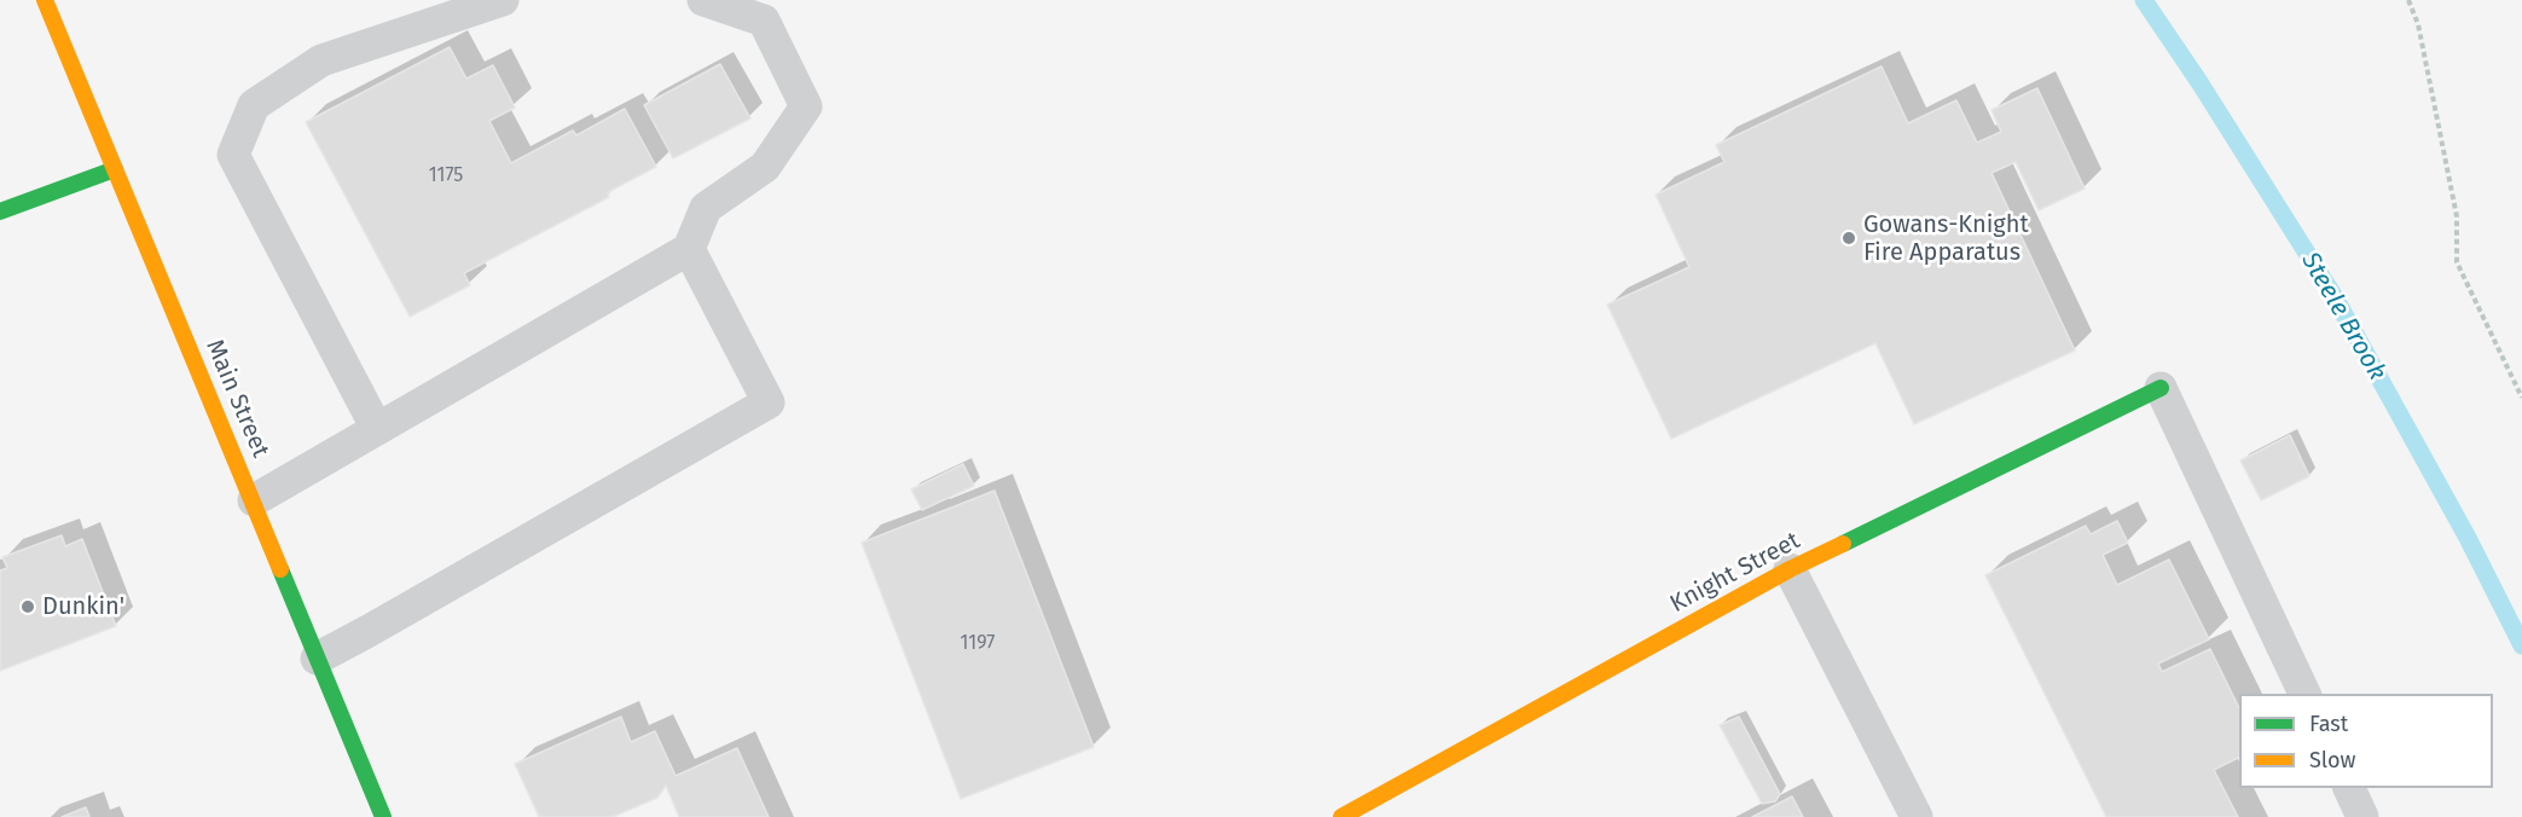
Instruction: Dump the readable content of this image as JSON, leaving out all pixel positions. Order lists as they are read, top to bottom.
{
  "streets": {
    "street": ["Main Street", "Knight Street"]
  },
  "water": ["Steele Brook"],
  "places": ["Gowans-Knight Fire Apparatus", "Dunkin'"],
  "house_numbers": ["1175", "1197"],
  "legend": ["Fast", "Slow"]
}
